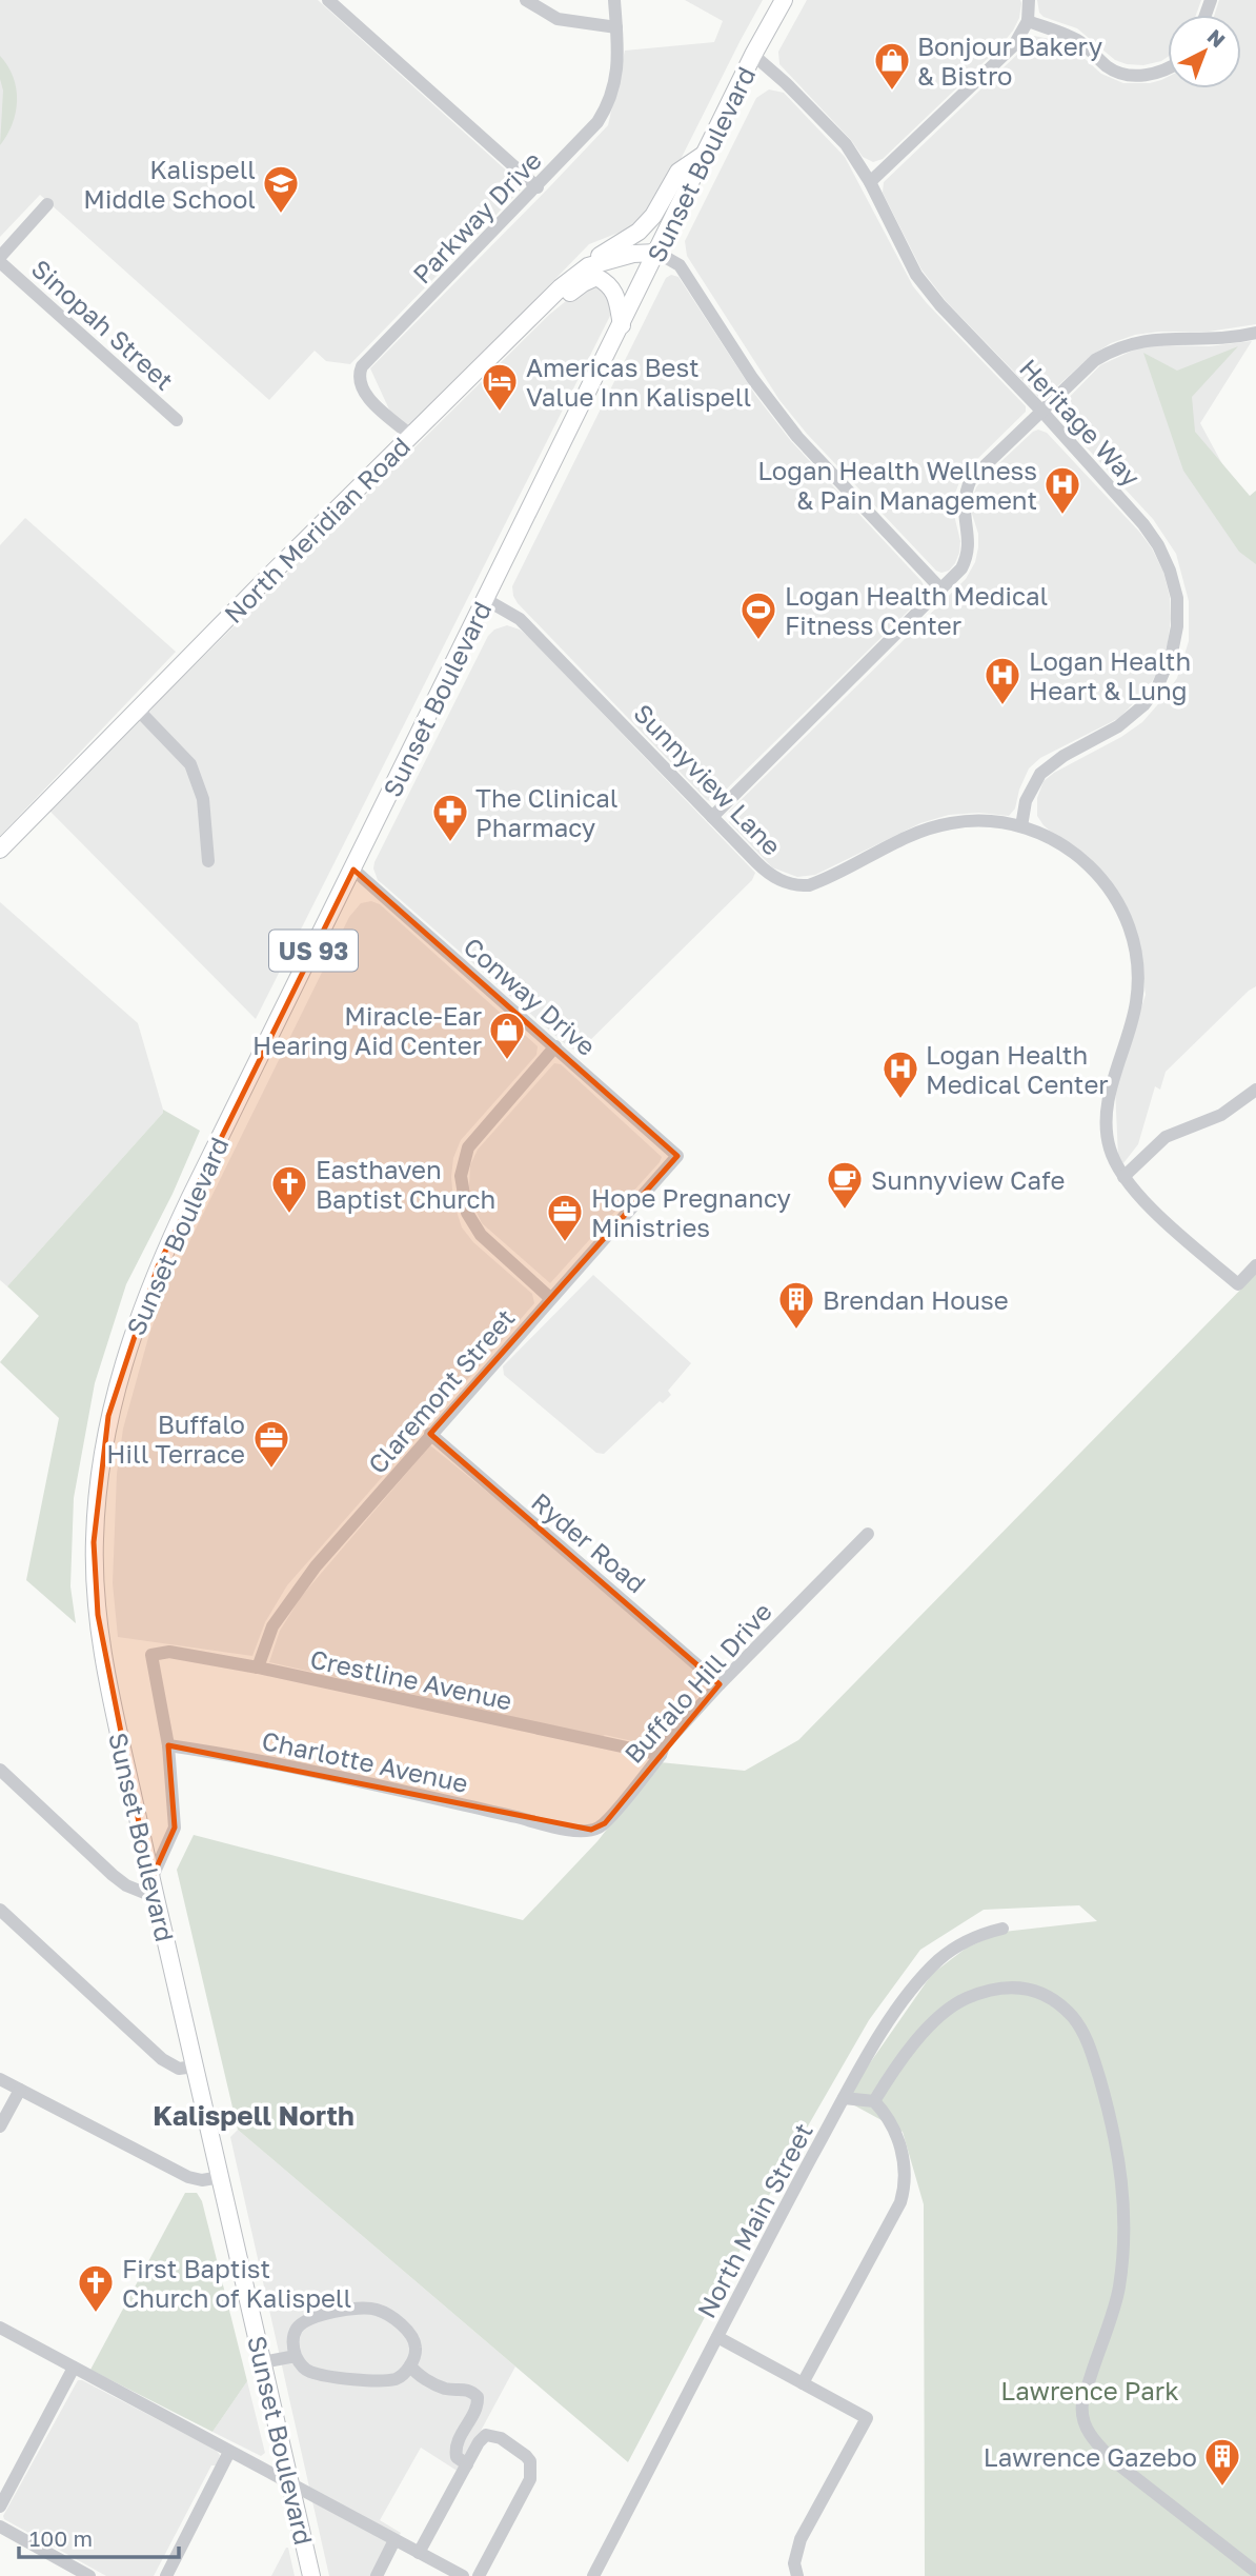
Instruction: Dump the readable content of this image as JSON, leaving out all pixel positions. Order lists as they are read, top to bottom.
{
  "streets": {
    "main road": ["Sunset Boulevard", "North Meridian Road", "US 93"],
    "street": [
      "Parkway Drive",
      "Sinopah Street",
      "Heritage Way",
      "Sunnyview Lane",
      "Conway Drive",
      "Claremont Street",
      "Ryder Road",
      "Crestline Avenue",
      "Buffalo Hill Drive",
      "Charlotte Avenue",
      "North Main Street"
    ]
  },
  "crossings": [
    ["Sunset Boulevard", "Heritage Way"],
    ["Sunset Boulevard", "North Meridian Road"],
    ["Sunset Boulevard", "Sunnyview Lane"],
    ["Sunset Boulevard", "Conway Drive"],
    ["Parkway Drive", "North Meridian Road"],
    ["Heritage Way", "Sunnyview Lane"],
    ["Conway Drive", "Claremont Street"],
    ["Claremont Street", "Ryder Road"],
    ["Claremont Street", "Crestline Avenue"],
    ["Ryder Road", "Buffalo Hill Drive"],
    ["Crestline Avenue", "Buffalo Hill Drive"],
    ["Crestline Avenue", "Charlotte Avenue"],
    ["Buffalo Hill Drive", "Charlotte Avenue"]
  ],
  "districts": ["Kalispell North"],
  "parks": ["Lawrence Park"],
  "places": {
    "shop": ["Bonjour Bakery & Bistro", "Miracle-Ear Hearing Aid Center"],
    "school or university": ["Kalispell Middle School"],
    "hotel": ["Americas Best Value Inn Kalispell"],
    "hospital": ["Logan Health Wellness & Pain Management", "Logan Health Heart & Lung", "Logan Health Medical Center"],
    "sports": ["Logan Health Medical Fitness Center"],
    "pharmacy": ["The Clinical Pharmacy"],
    "cafe": ["Sunnyview Cafe"],
    "church": ["Easthaven Baptist Church", "First Baptist Church of Kalispell"],
    "office": ["Hope Pregnancy Ministries", "Buffalo Hill Terrace"],
    "building": ["Brendan House", "Lawrence Gazebo"]
  },
  "scale_bar": "100 m",
  "north": "top right"
}
